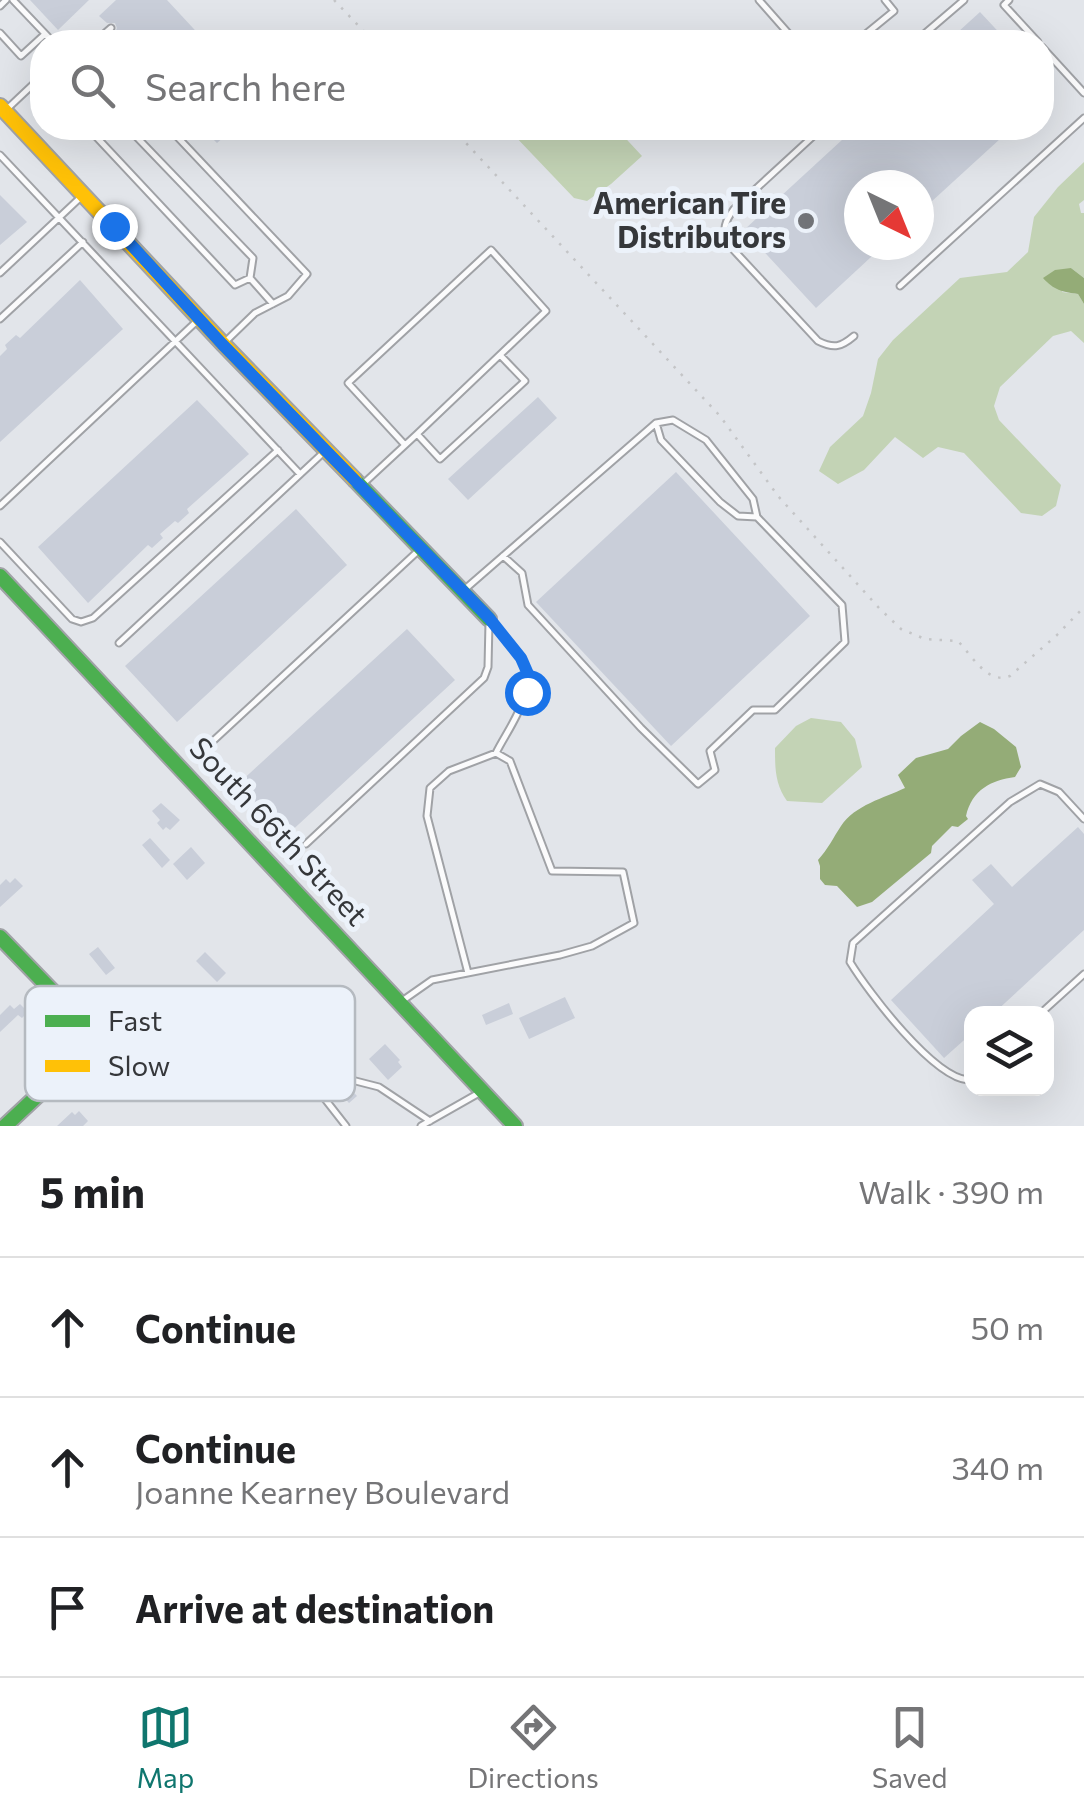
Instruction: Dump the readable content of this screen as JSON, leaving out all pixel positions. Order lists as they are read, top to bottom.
{
  "streets": {
    "street": ["South 66th Street"]
  },
  "places": ["American Tire Distributors"],
  "legend": ["Fast", "Slow"],
  "north": "bottom right",
  "page": {
    "search": "Search here",
    "heading": ["5 min", "Walk · 390 m"],
    "list": [
      ["Continue", "50 m"],
      ["Continue", "Joanne Kearney Boulevard", "340 m"],
      "Arrive at destination"
    ],
    "nav": ["Map", "Directions", "Saved"]
  }
}
